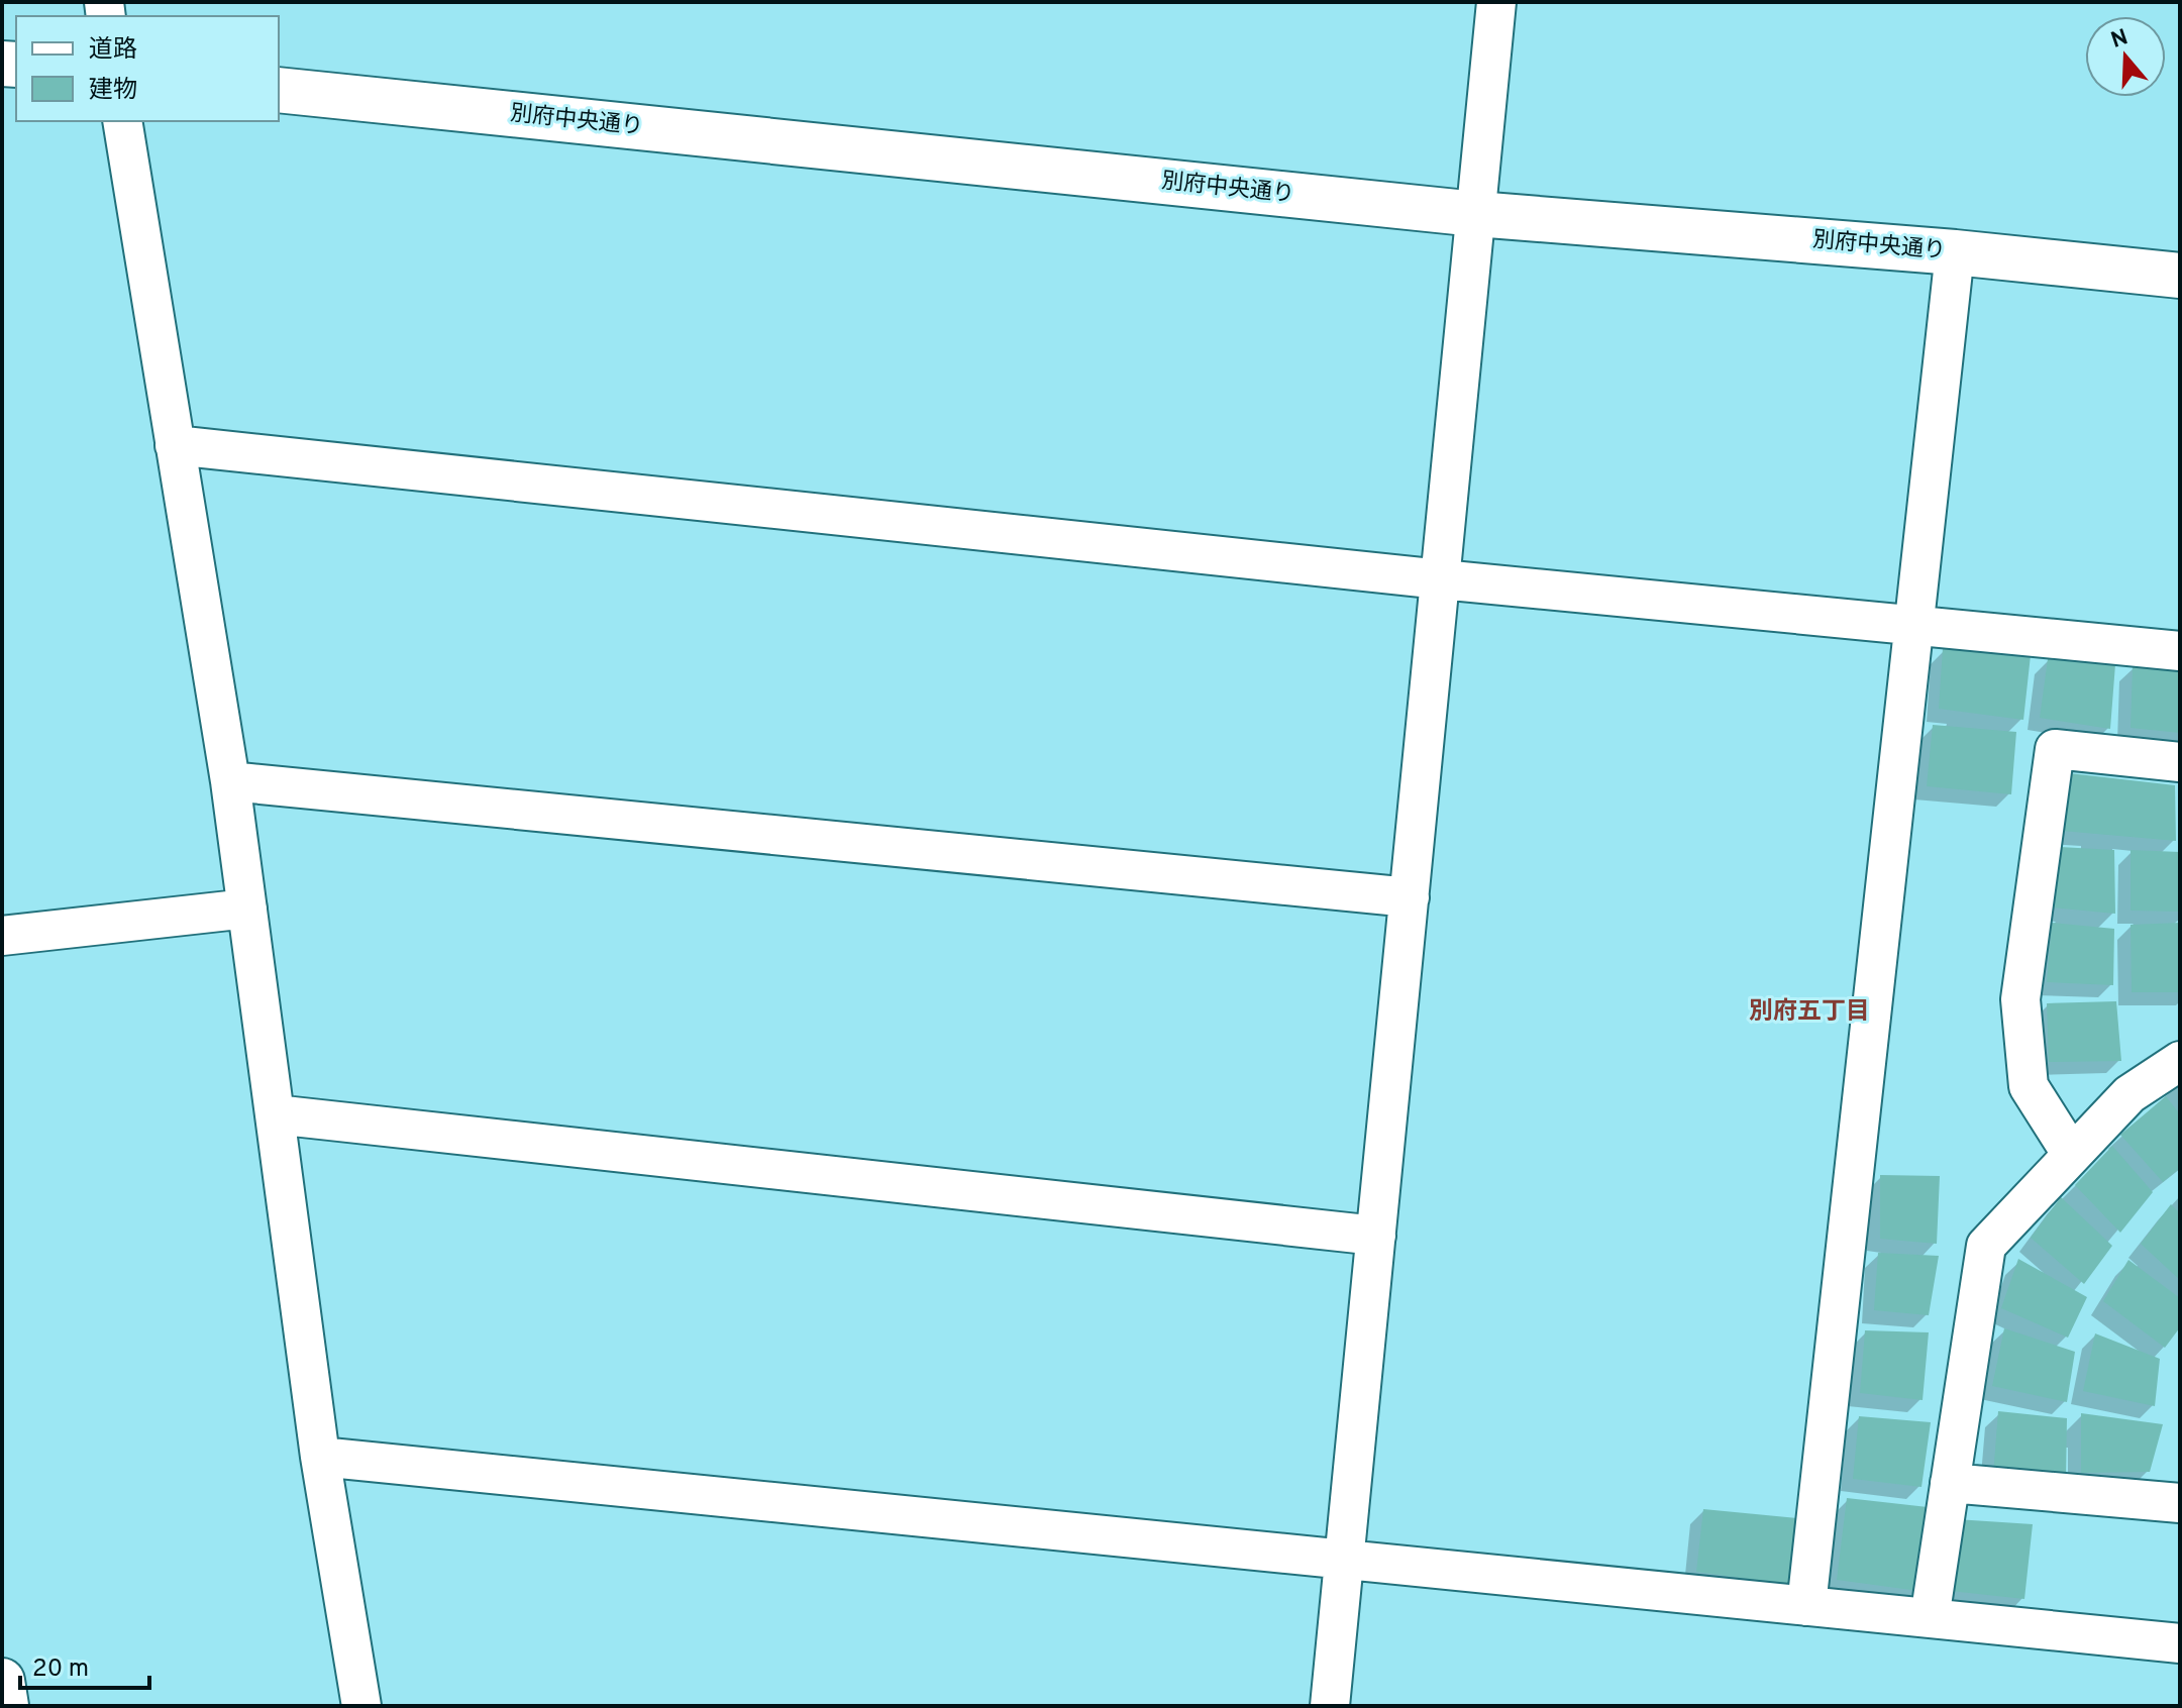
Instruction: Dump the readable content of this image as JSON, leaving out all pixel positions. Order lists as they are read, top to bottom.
{
  "streets": {
    "street": ["別府中央通り"]
  },
  "districts": ["別府五丁目"],
  "legend": ["道路", "建物"],
  "scale_bar": "20 m",
  "north": "top"
}
